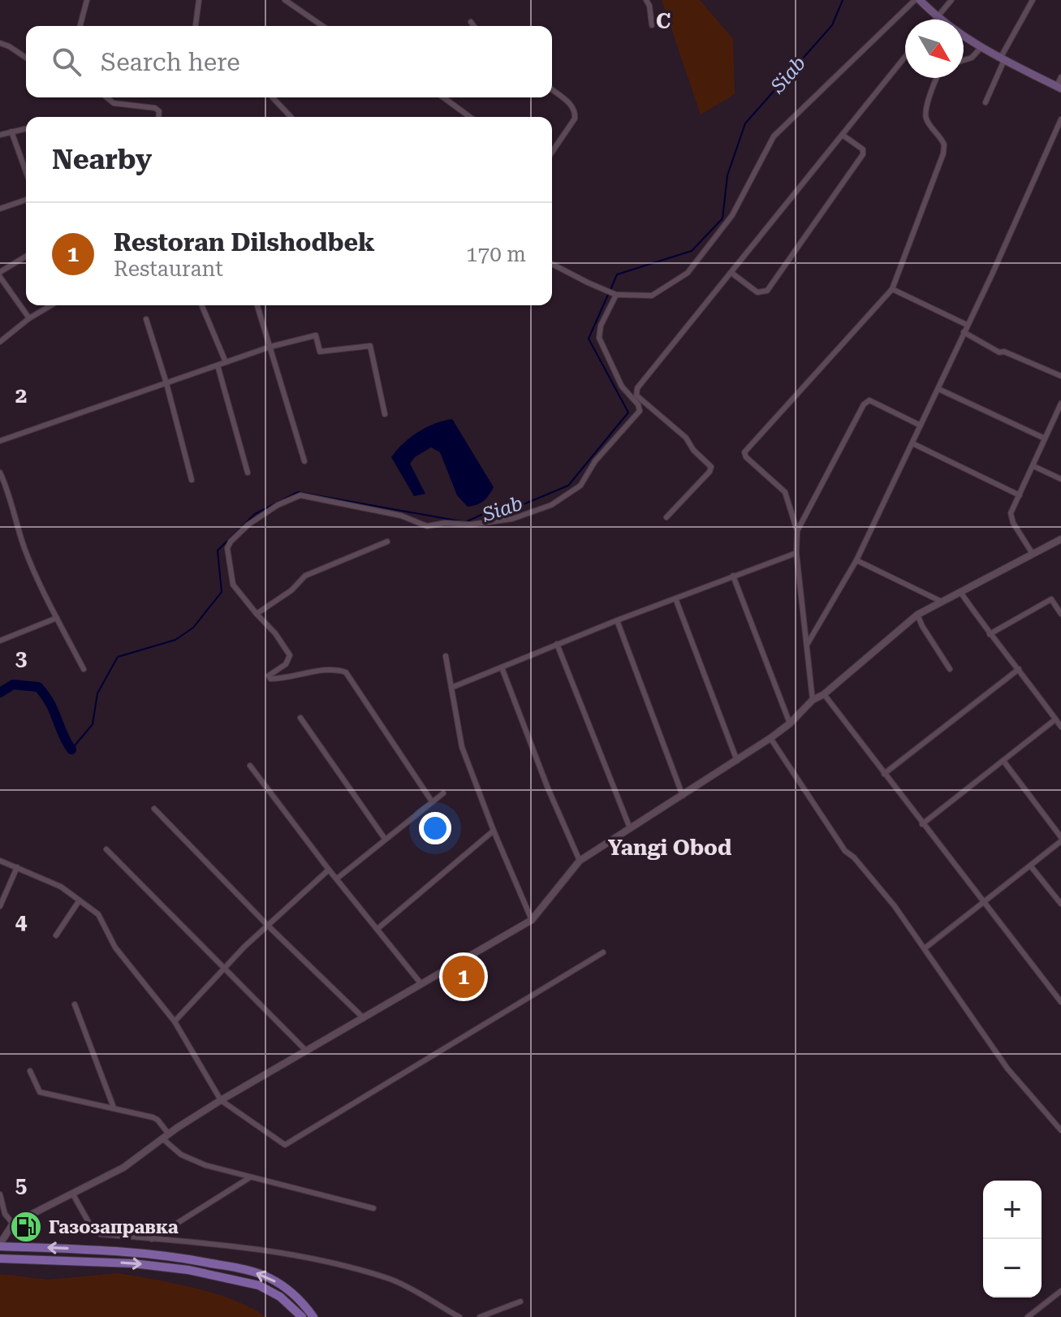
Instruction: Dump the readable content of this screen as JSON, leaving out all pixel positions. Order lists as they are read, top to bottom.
{
  "districts": ["Yangi Obod"],
  "water": ["Siab"],
  "places": {
    "fuel station": ["Газозаправка"]
  },
  "north": "bottom right",
  "page": {
    "search": "Search here",
    "heading": "Nearby",
    "list": [
      {
        "mark": "1",
        "name": "Restoran Dilshodbek",
        "note": "Restaurant",
        "value": "170 m"
      }
    ],
    "pins": "1",
    "map_buttons": ["+", "−"]
  },
  "grid": {
    "columns": ["C"],
    "rows": [
      "2",
      "3",
      "4",
      "5"
    ]
  }
}
